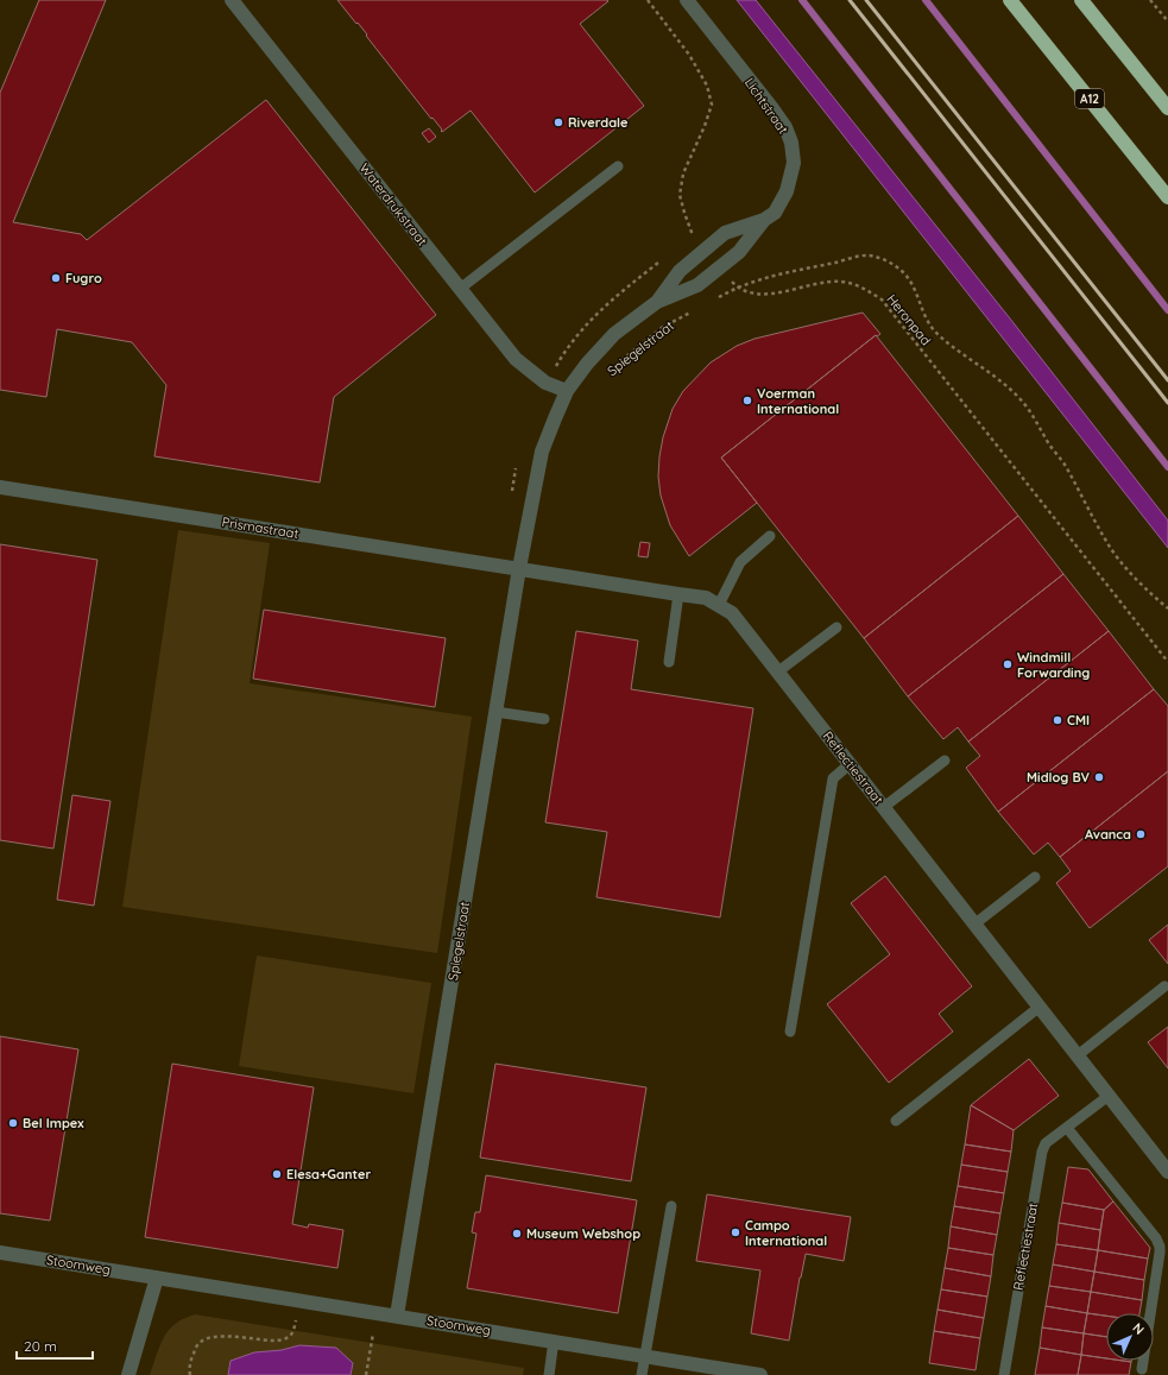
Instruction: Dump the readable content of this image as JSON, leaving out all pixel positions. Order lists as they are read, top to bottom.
{
  "streets": {
    "highway": ["A12"],
    "street": [
      "Lichtstraat",
      "Waterdrukstraat",
      "Spiegelstraat",
      "Prismastraat",
      "Reflectiestraat",
      "Stoomweg"
    ],
    "path": ["Heronpad"]
  },
  "crossings": [
    ["Lichtstraat", "Spiegelstraat"],
    ["Waterdrukstraat", "Spiegelstraat"],
    ["Spiegelstraat", "Prismastraat"],
    ["Spiegelstraat", "Reflectiestraat"],
    ["Spiegelstraat", "Stoomweg"],
    ["Prismastraat", "Reflectiestraat"]
  ],
  "places": [
    "Riverdale",
    "Fugro",
    "Voerman International",
    "Windmill Forwarding",
    "CMI",
    "Midlog BV",
    "Avanca",
    "Bel Impex",
    "Elesa+Ganter",
    "Campo International",
    "Museum Webshop"
  ],
  "scale_bar": "20 m",
  "north": "top right"
}
